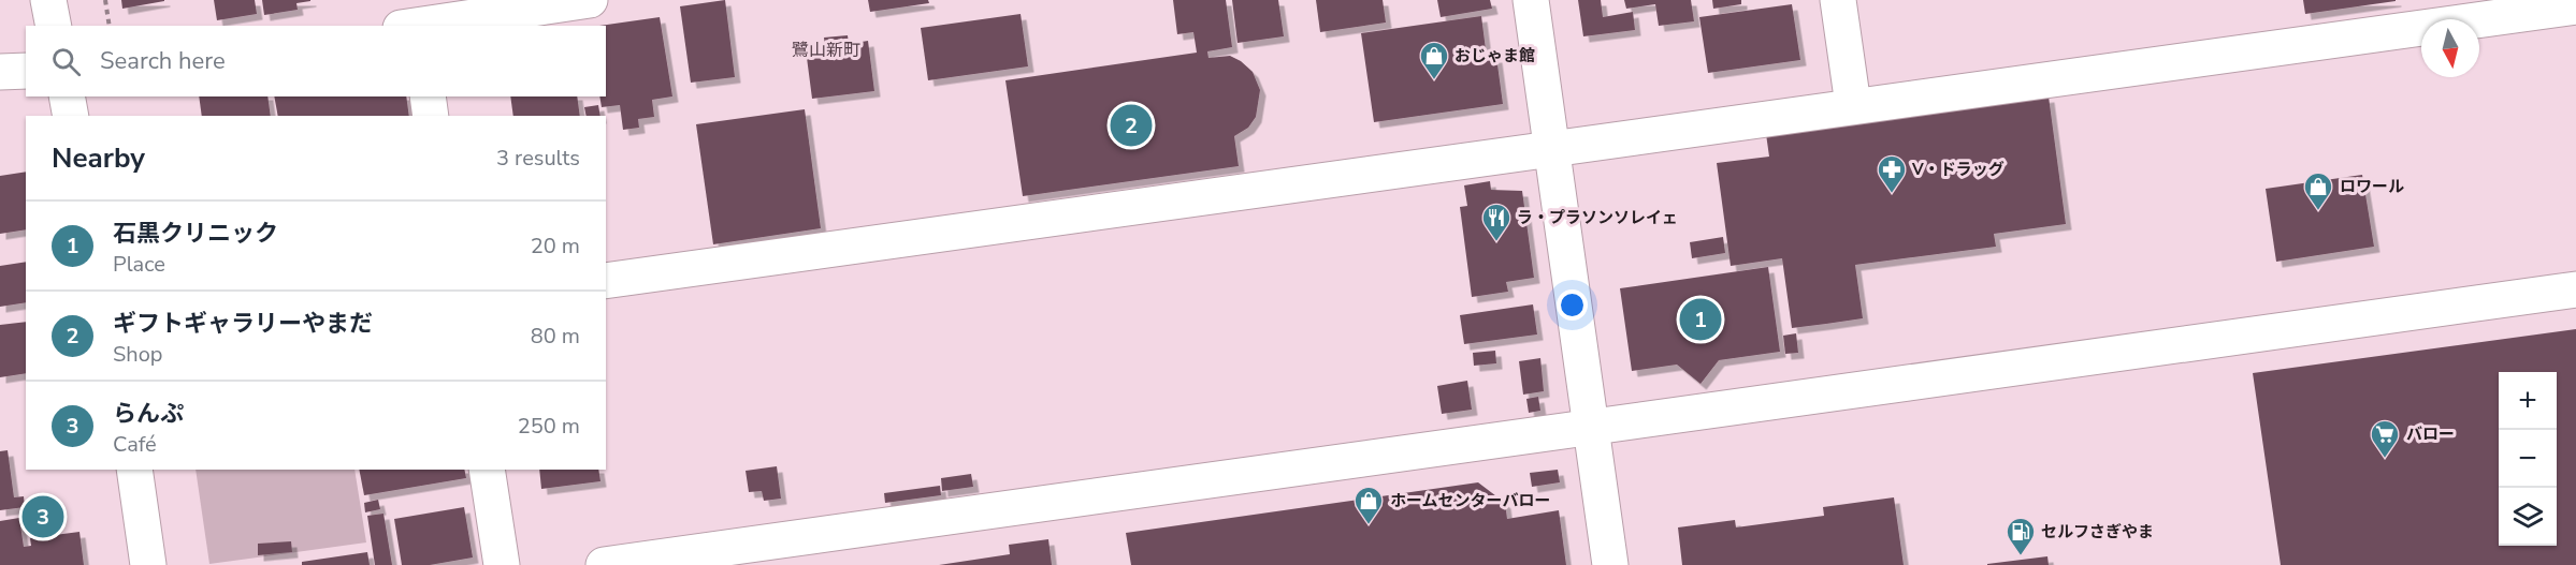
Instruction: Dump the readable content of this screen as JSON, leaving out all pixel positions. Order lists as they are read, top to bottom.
{
  "districts": ["鷺山新町"],
  "places": {
    "shop": ["おじゃま館", "ロワール", "ホームセンターバロー"],
    "pharmacy": ["V・ドラッグ"],
    "restaurant": ["ラ・プラソンソレイェ"],
    "supermarket": ["バロー"],
    "fuel station": ["セルフさぎやま"]
  },
  "north": "bottom",
  "page": {
    "search": "Search here",
    "pins": ["2", "1", "3"],
    "heading": ["Nearby", "3 results"],
    "list": [
      {
        "mark": "1",
        "name": "石黒クリニック",
        "note": "Place",
        "value": "20 m"
      },
      {
        "mark": "2",
        "name": "ギフトギャラリーやまだ",
        "note": "Shop",
        "value": "80 m"
      },
      {
        "mark": "3",
        "name": "らんぷ",
        "note": "Café",
        "value": "250 m"
      }
    ],
    "map_buttons": ["+", "−"]
  }
}
